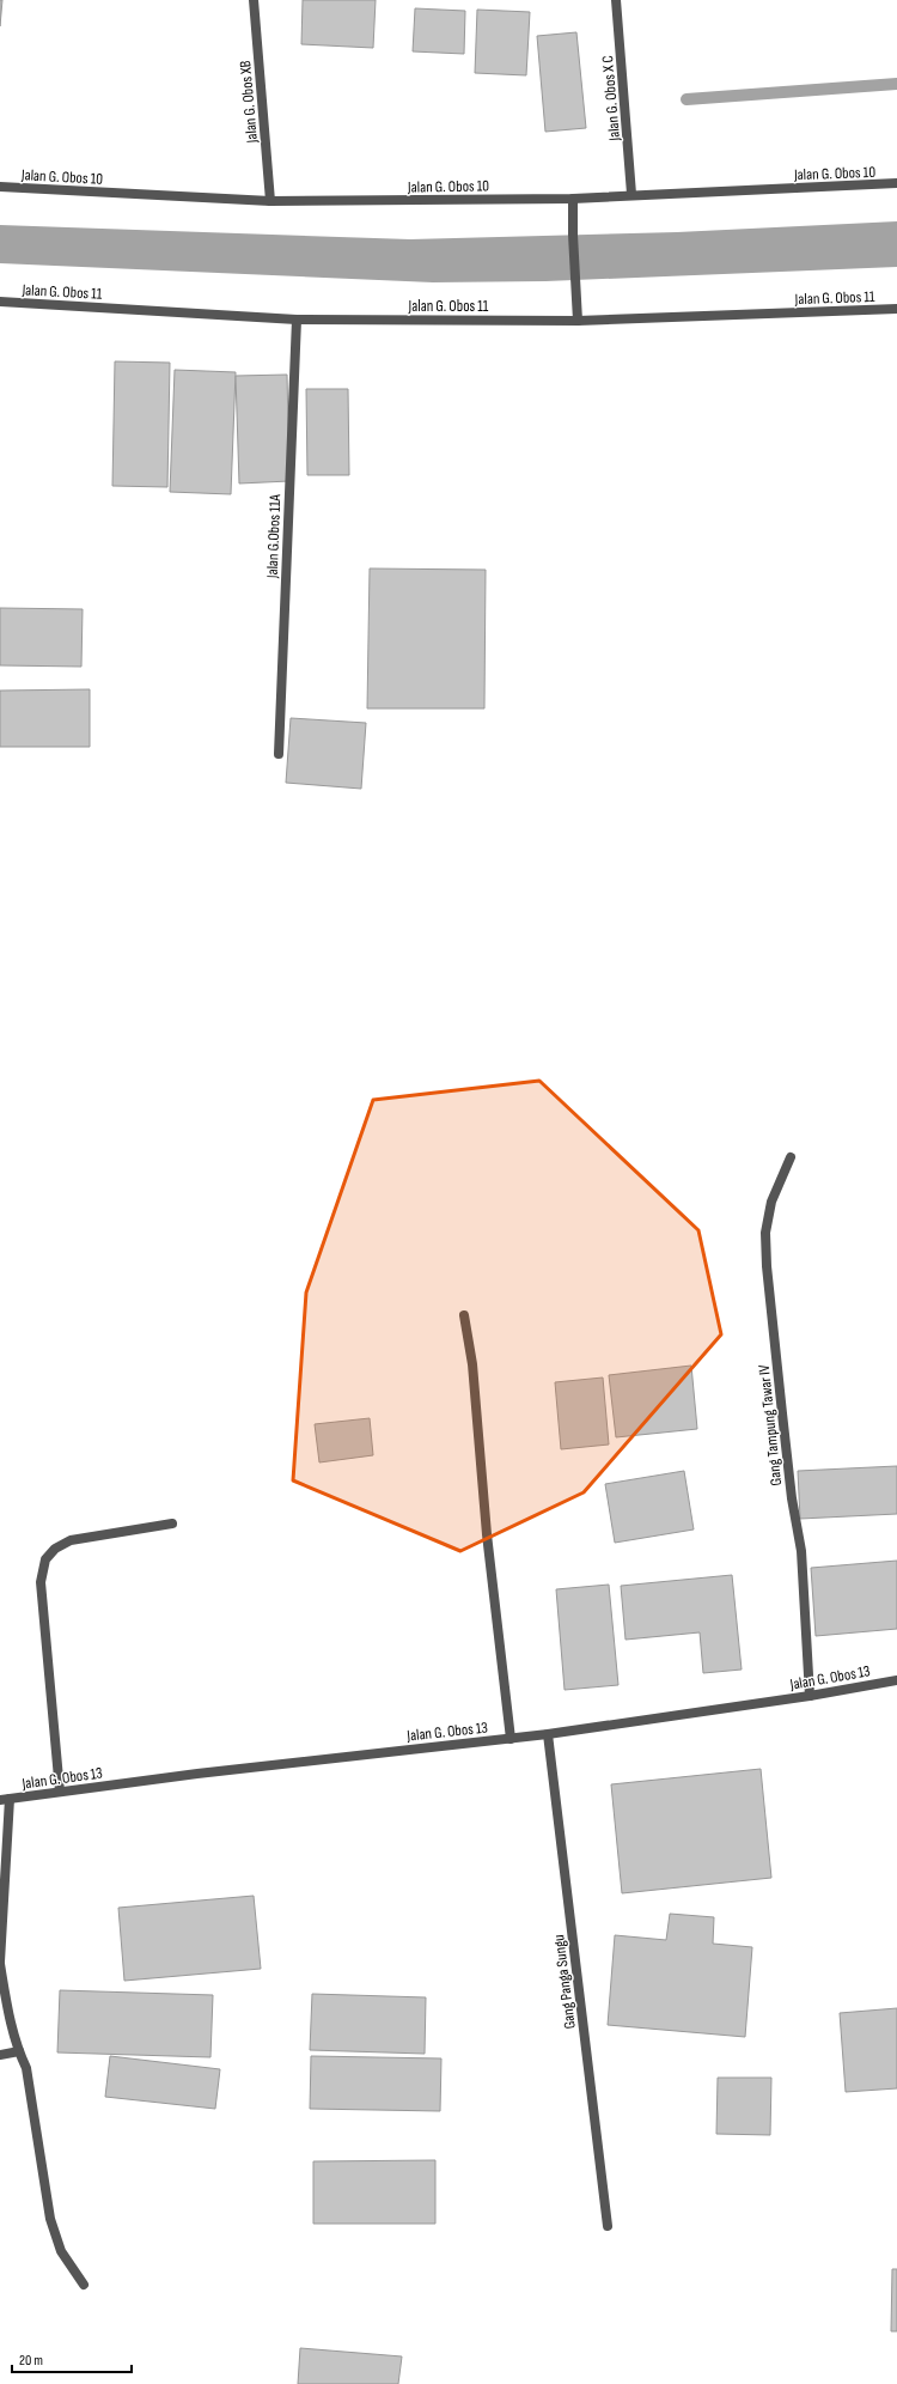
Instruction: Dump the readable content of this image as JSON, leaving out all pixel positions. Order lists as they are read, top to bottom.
{
  "streets": {
    "street": [
      "Jalan G. Obos X C",
      "Jalan G. Obos XB",
      "Jalan G. Obos 10",
      "Jalan G. Obos 11",
      "Jalan G.Obos 11A",
      "Gang Tampung Tawar IV",
      "Jalan G. Obos 13",
      "Gang Panga Sungu"
    ]
  },
  "crossings": [
    ["Jalan G. Obos X C", "Jalan G. Obos 10"],
    ["Jalan G. Obos XB", "Jalan G. Obos 10"],
    ["Jalan G. Obos 11", "Jalan G.Obos 11A"],
    ["Gang Tampung Tawar IV", "Jalan G. Obos 13"],
    ["Jalan G. Obos 13", "Gang Panga Sungu"]
  ],
  "scale_bar": "20 m"
}
